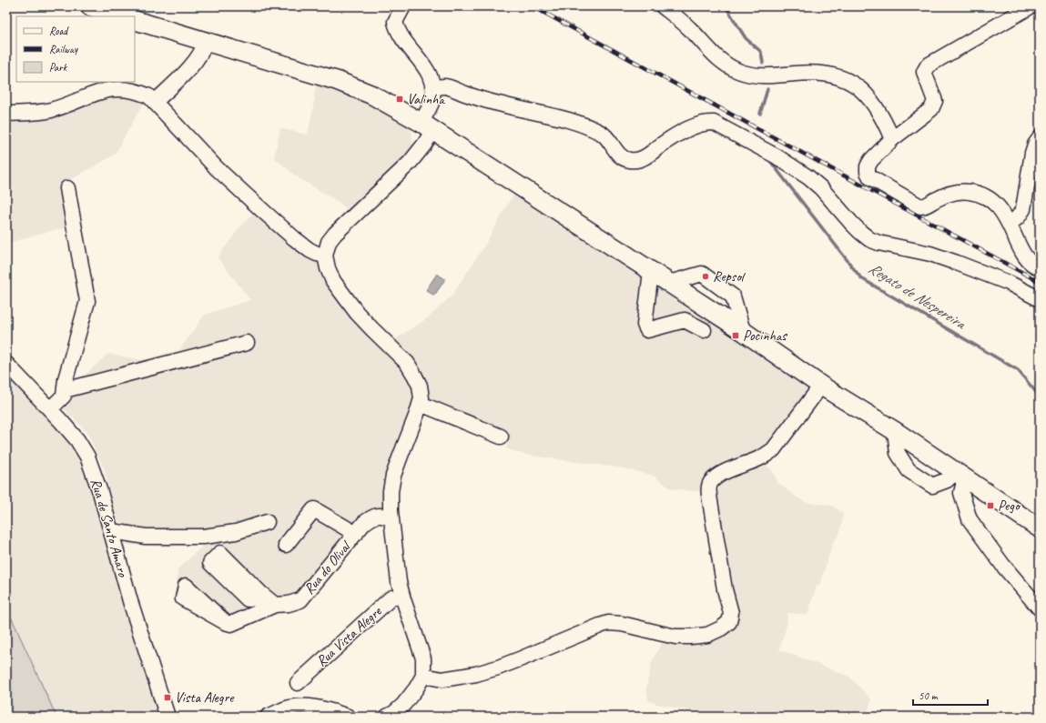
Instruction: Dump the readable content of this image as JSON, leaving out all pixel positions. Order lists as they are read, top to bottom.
{
  "streets": {
    "street": ["Rua de Santo Amaro", "Rua do Olival", "Rua Vista Alegre"]
  },
  "water": ["Regato de Nespereira"],
  "places": {
    "transit": [
      "Valinha",
      "Pocinhas",
      "Pego",
      "Vista Alegre"
    ],
    "other": ["Repsol"]
  },
  "legend": ["Road", "Railway", "Park"],
  "scale_bar": "50 m"
}
